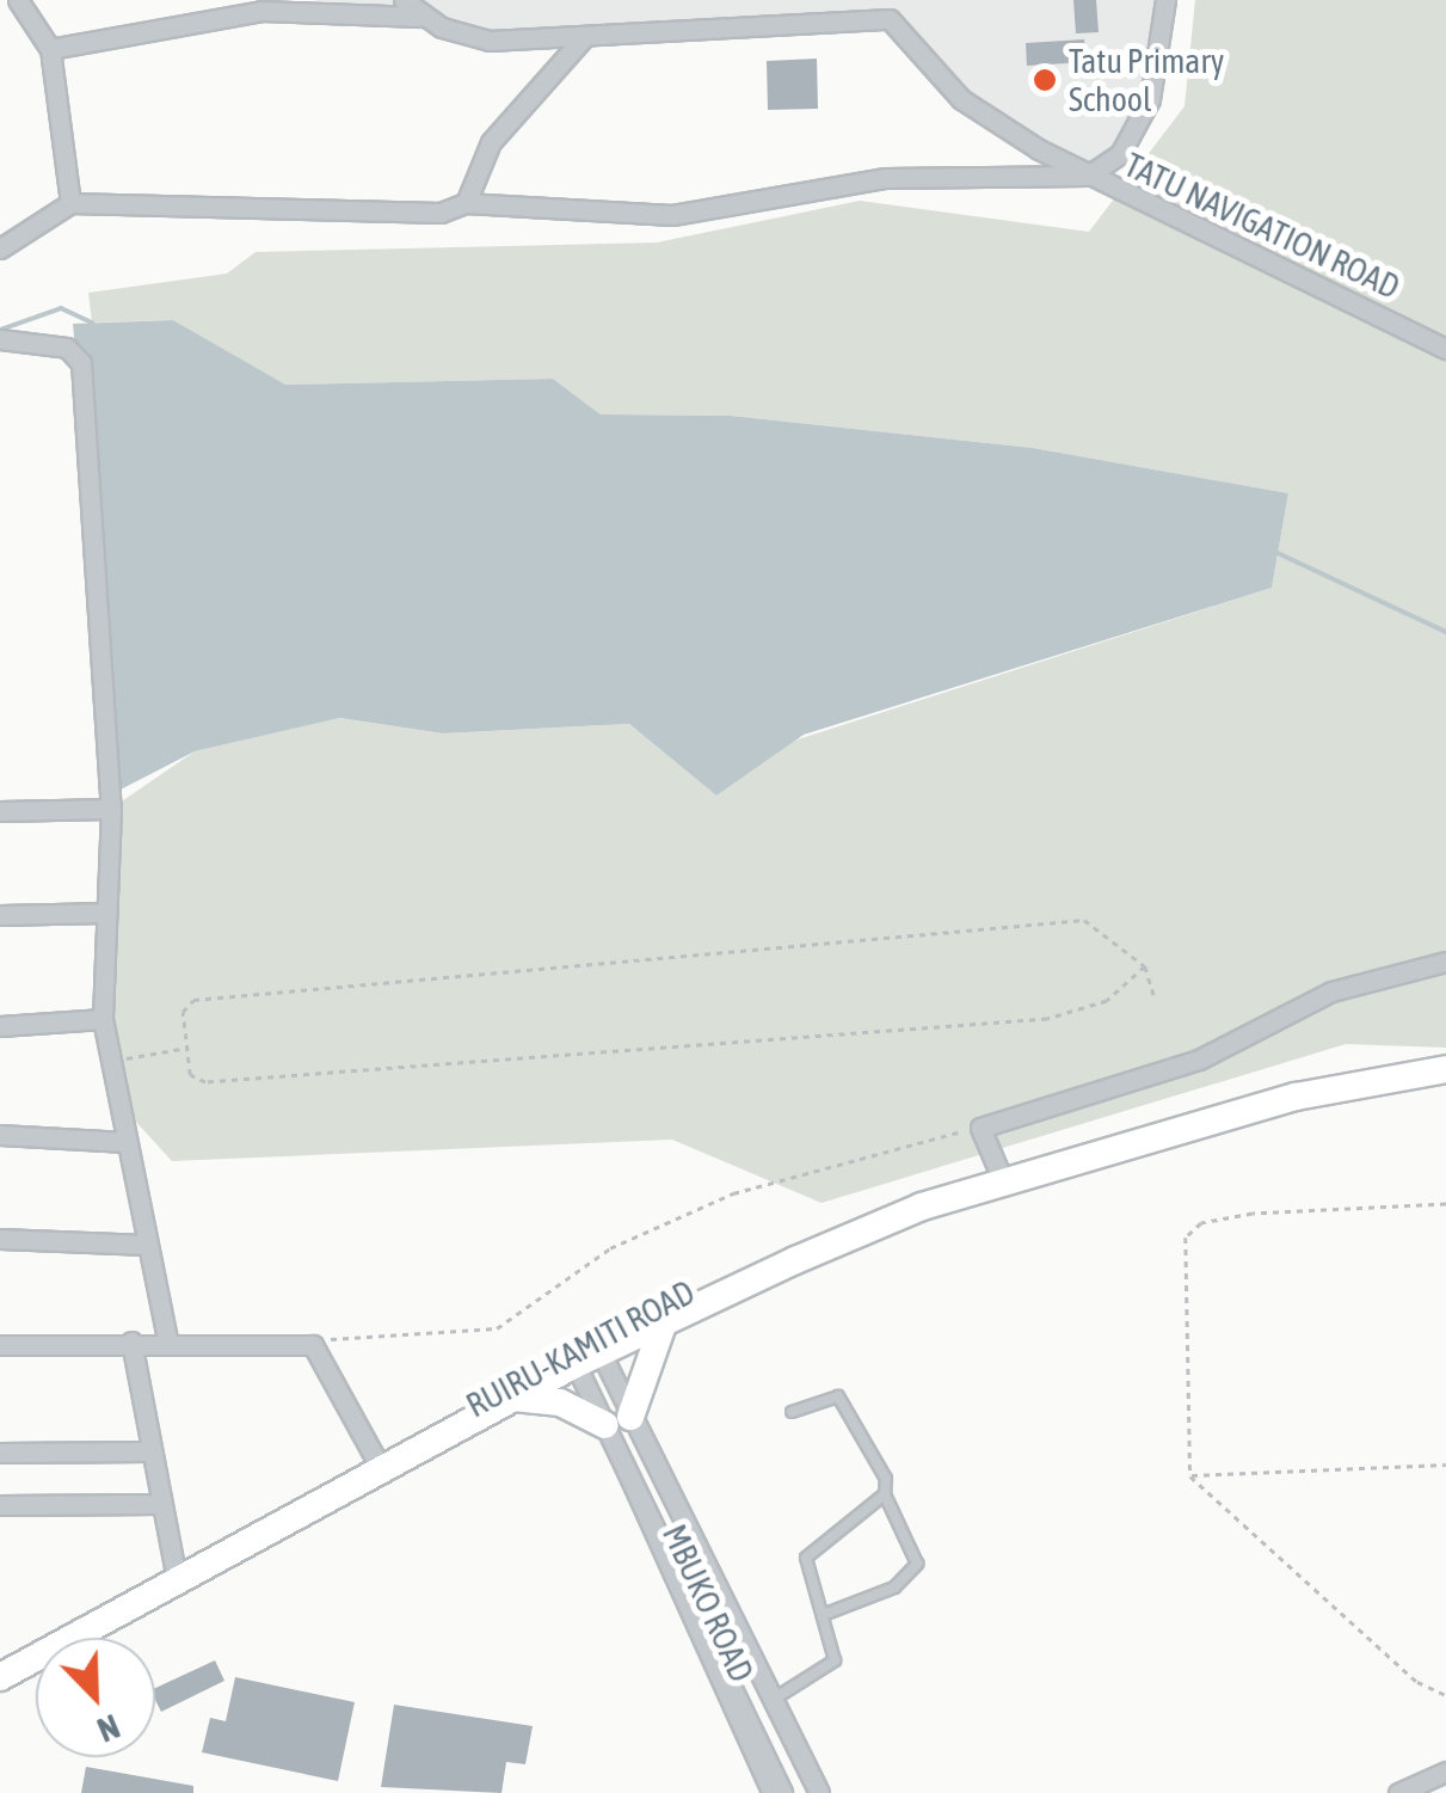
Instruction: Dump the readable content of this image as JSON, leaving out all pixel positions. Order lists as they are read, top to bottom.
{
  "streets": {
    "main road": ["RUIRU-KAMITI ROAD"],
    "street": ["TATU NAVIGATION ROAD"],
    "lane": ["MBUKO ROAD"]
  },
  "places": ["Tatu Primary School"],
  "north": "bottom right"
}
